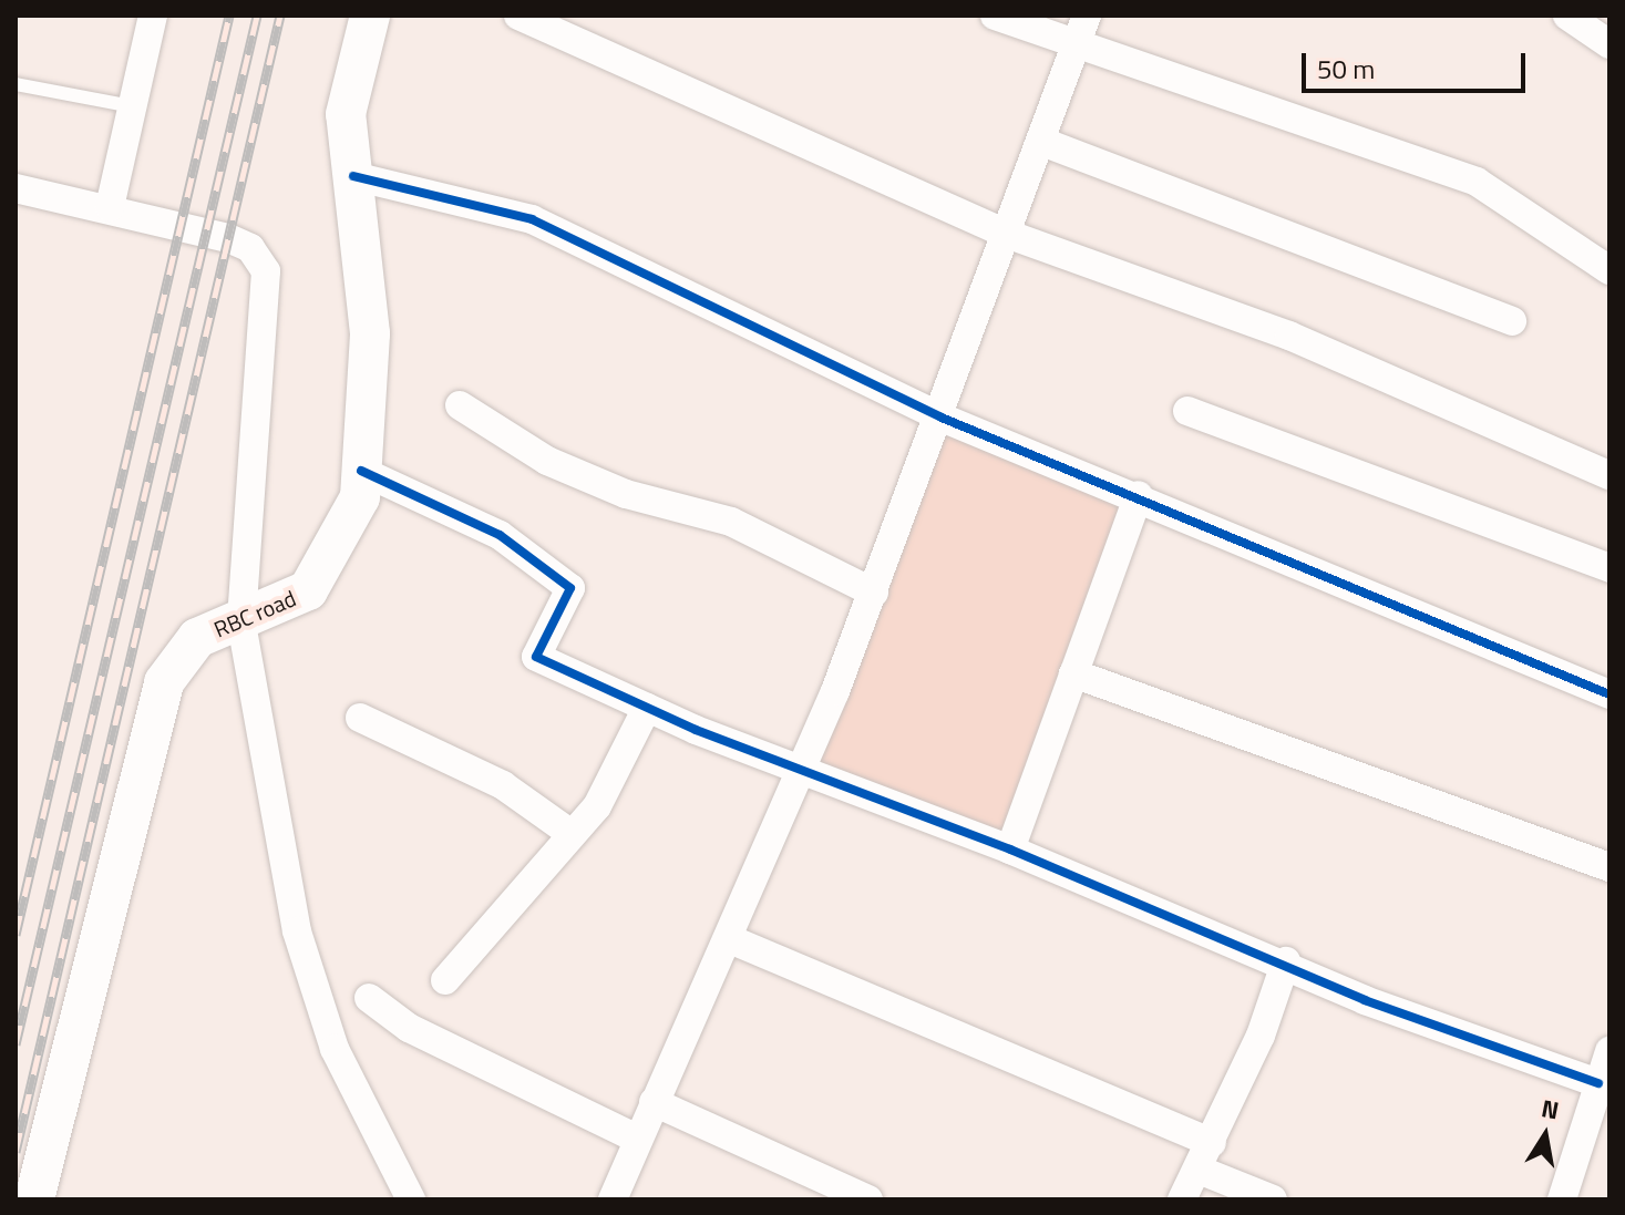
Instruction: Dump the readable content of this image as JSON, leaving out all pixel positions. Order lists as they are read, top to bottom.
{
  "streets": {
    "street": ["RBC road"]
  },
  "scale_bar": "50 m",
  "north": "top"
}
